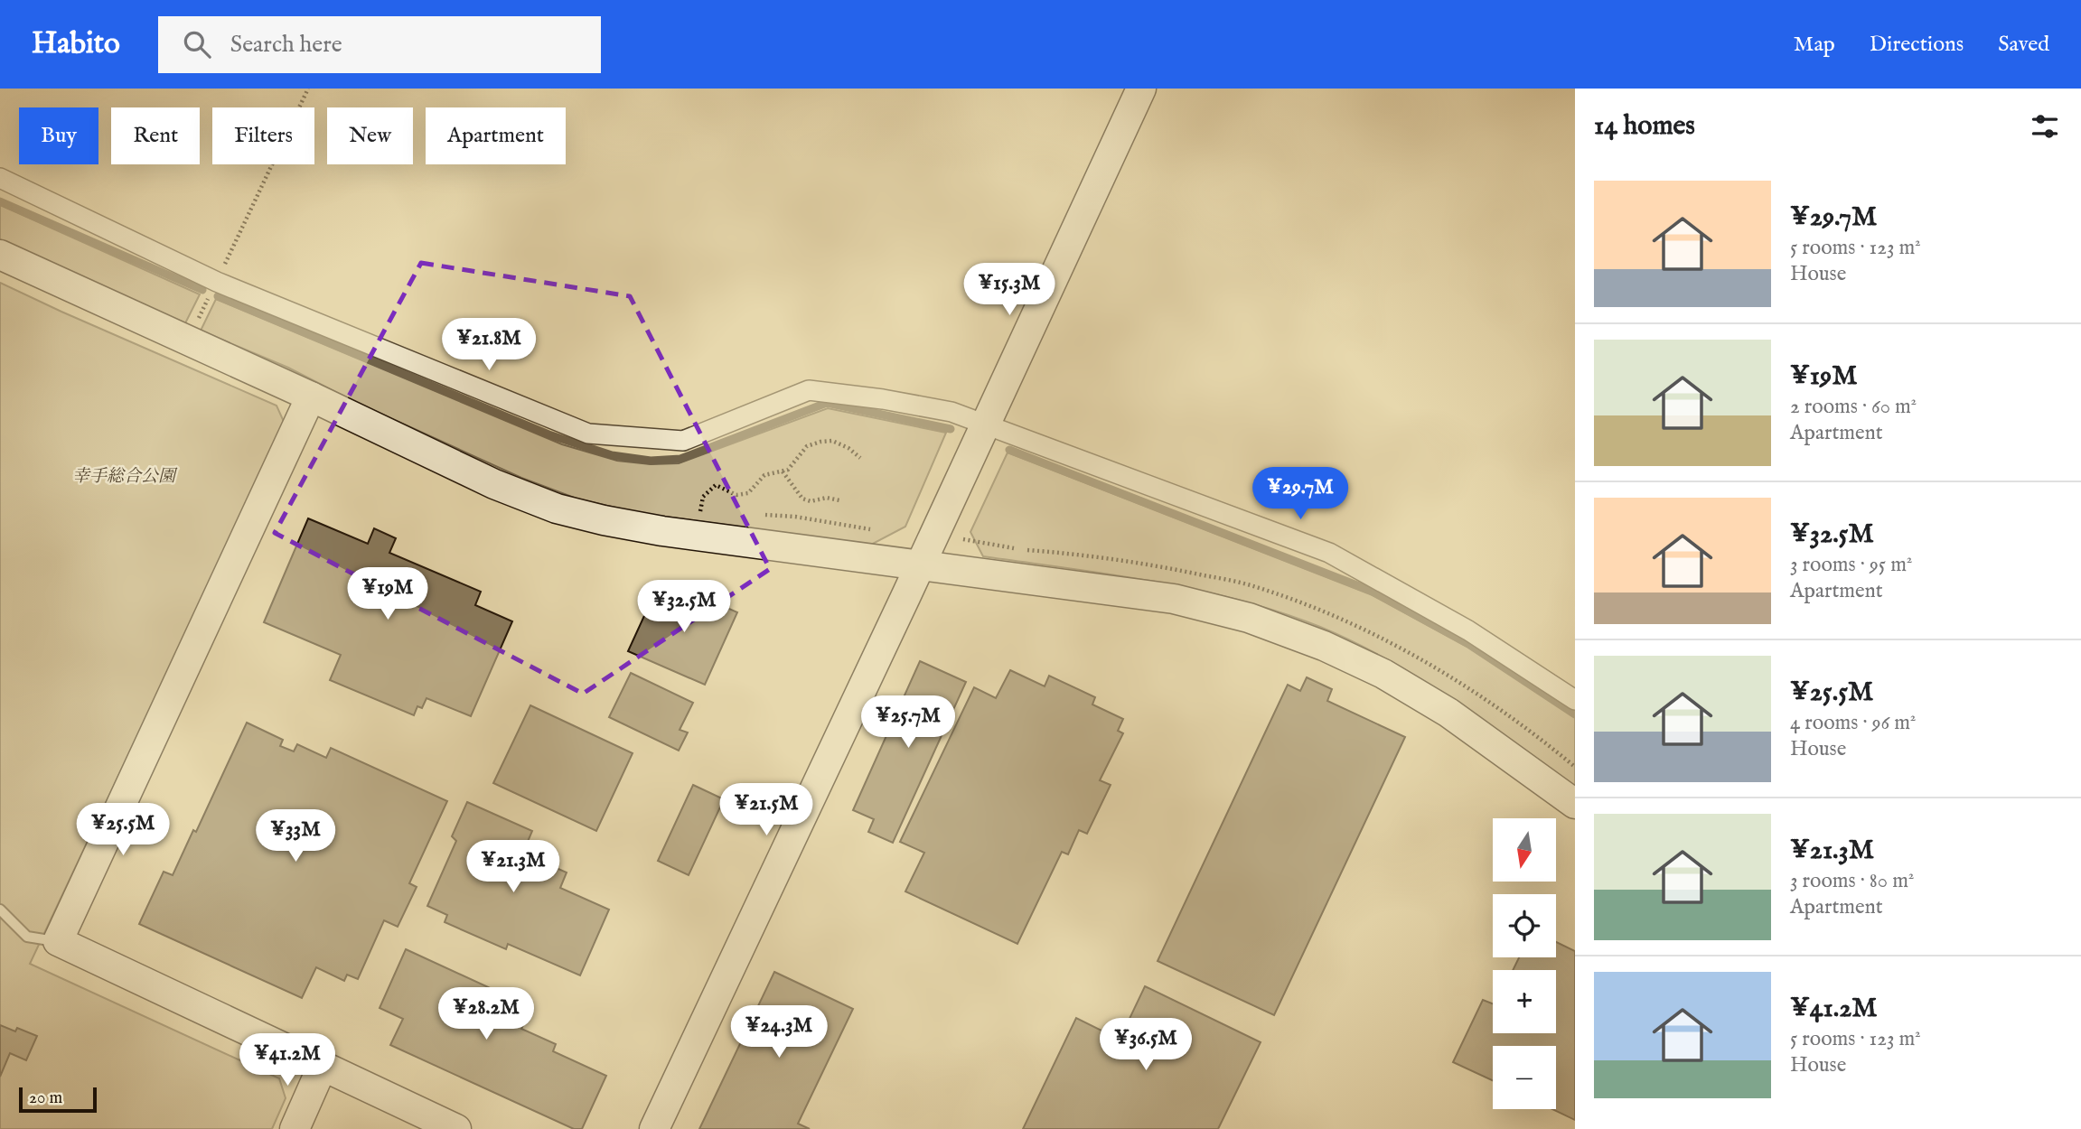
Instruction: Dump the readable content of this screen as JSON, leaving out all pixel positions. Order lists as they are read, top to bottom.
{
  "parks": ["幸手総合公園"],
  "scale_bar": "20 m",
  "north": "bottom",
  "page": {
    "header": "Habito",
    "search": "Search here",
    "nav": ["Map", "Directions", "Saved"],
    "heading": "14 homes",
    "chip": [
      "Buy",
      "Rent",
      "Filters",
      "New",
      "Apartment"
    ],
    "list": [
      {
        "name": "¥29.7M",
        "note": "5 rooms · 123 m² · House"
      },
      {
        "name": "¥19M",
        "note": "2 rooms · 60 m² · Apartment"
      },
      {
        "name": "¥32.5M",
        "note": "3 rooms · 95 m² · Apartment"
      },
      {
        "name": "¥25.5M",
        "note": "4 rooms · 96 m² · House"
      },
      {
        "name": "¥21.3M",
        "note": "3 rooms · 80 m² · Apartment"
      },
      {
        "name": "¥41.2M",
        "note": "5 rooms · 123 m² · House"
      }
    ],
    "price": [
      "¥15.3M",
      "¥21.8M",
      "¥29.7M",
      "¥19M",
      "¥32.5M",
      "¥25.7M",
      "¥21.5M",
      "¥25.5M",
      "¥33M",
      "¥21.3M",
      "¥28.2M",
      "¥24.3M",
      "¥36.5M",
      "¥41.2M"
    ],
    "map_buttons": ["+", "−"],
    "scale": "20 m"
  }
}
